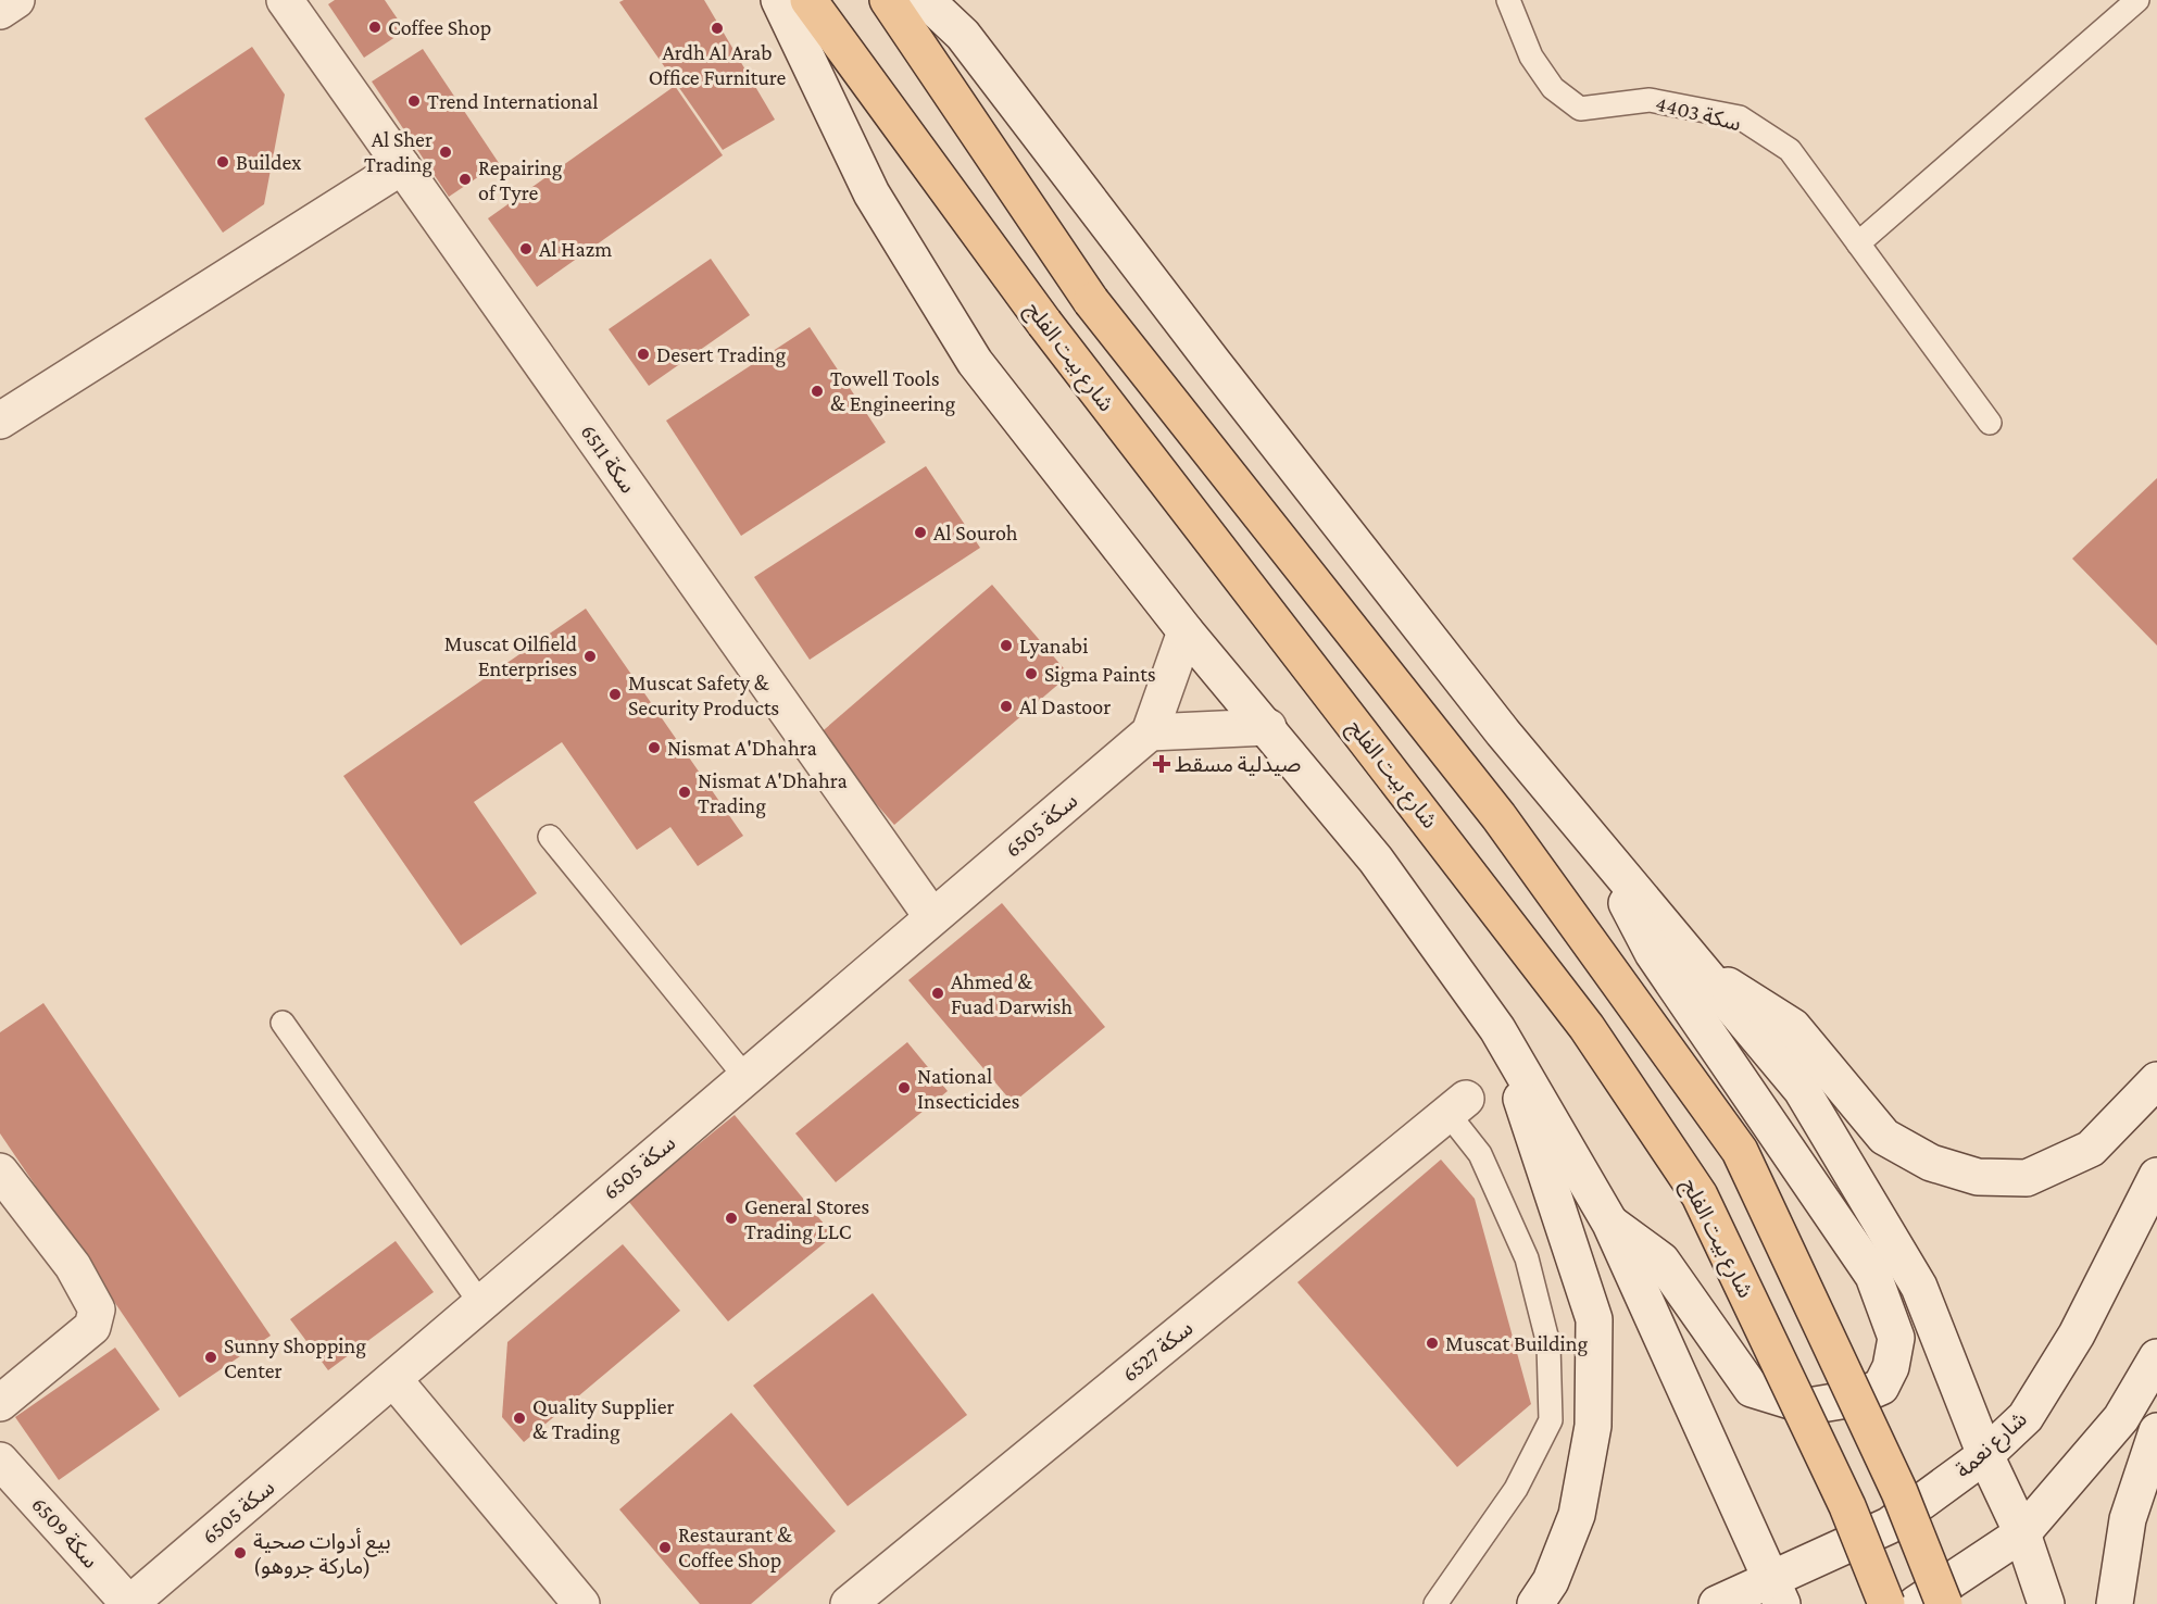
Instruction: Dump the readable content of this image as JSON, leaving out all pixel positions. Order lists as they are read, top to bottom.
{
  "streets": {
    "main road": ["شارع بيت الفلج"],
    "street": [
      "سكة 6511",
      "سكة 6505",
      "سكة 6527",
      "شارع نعمة",
      "سكة 6509"
    ],
    "lane": ["سكة 4403"]
  },
  "crossings": [
    ["سكة 6511", "سكة 6505"],
    ["سكة 6505", "سكة 6509"]
  ],
  "places": {
    "other": [
      "Coffee Shop",
      "Ardh Al Arab Office Furniture",
      "Trend International",
      "Al Sher Trading",
      "Buildex",
      "Repairing of Tyre",
      "Al Hazm",
      "Desert Trading",
      "Towell Tools & Engineering",
      "Al Souroh",
      "Lyanabi",
      "Muscat Oilfield Enterprises",
      "Sigma Paints",
      "Muscat Safety & Security Products",
      "Al Dastoor",
      "Nismat A'Dhahra",
      "Nismat A'Dhahra Trading",
      "Ahmed & Fuad Darwish",
      "National Insecticides",
      "General Stores Trading LLC",
      "Muscat Building",
      "Sunny Shopping Center",
      "Quality Supplier & Trading",
      "Restaurant & Coffee Shop",
      "بيع أدوات صحية (ماركة جروهو)"
    ],
    "health": ["صيدلية مسقط"]
  }
}
